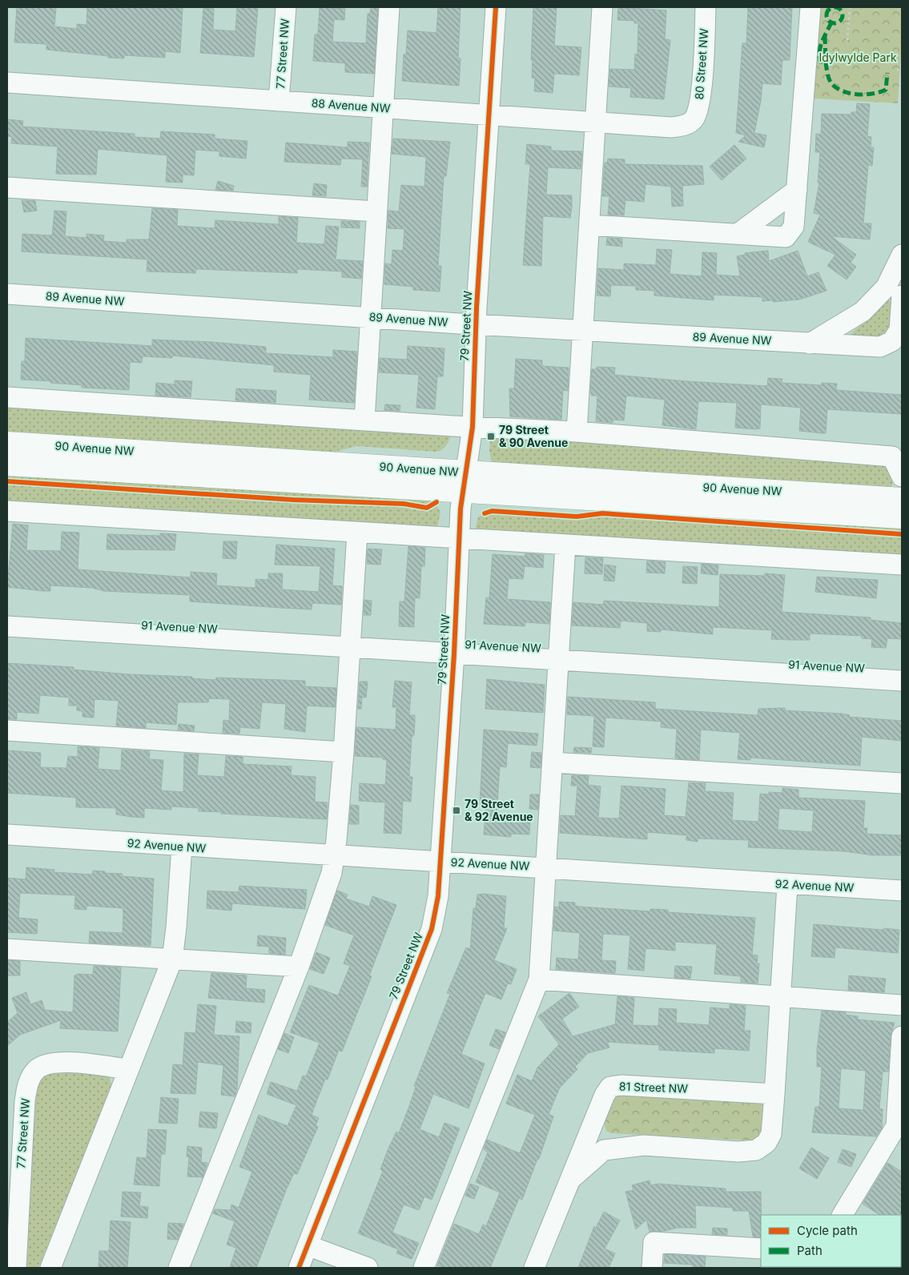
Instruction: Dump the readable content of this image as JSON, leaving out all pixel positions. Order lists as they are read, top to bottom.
{
  "streets": {
    "main road": ["90 Avenue NW"],
    "street": [
      "77 Street NW",
      "80 Street NW",
      "88 Avenue NW",
      "89 Avenue NW",
      "79 Street NW",
      "91 Avenue NW",
      "92 Avenue NW",
      "81 Street NW"
    ]
  },
  "crossings": [
    ["77 Street NW", "88 Avenue NW"],
    ["80 Street NW", "88 Avenue NW"],
    ["88 Avenue NW", "79 Street NW"],
    ["89 Avenue NW", "79 Street NW"],
    ["79 Street NW", "90 Avenue NW"],
    ["79 Street NW", "91 Avenue NW"],
    ["79 Street NW", "92 Avenue NW"],
    ["92 Avenue NW", "81 Street NW"]
  ],
  "parks": ["Idylwylde Park"],
  "places": {
    "transit": ["79 Street & 90 Avenue", "79 Street & 92 Avenue"]
  },
  "legend": ["Cycle path", "Path"]
}
